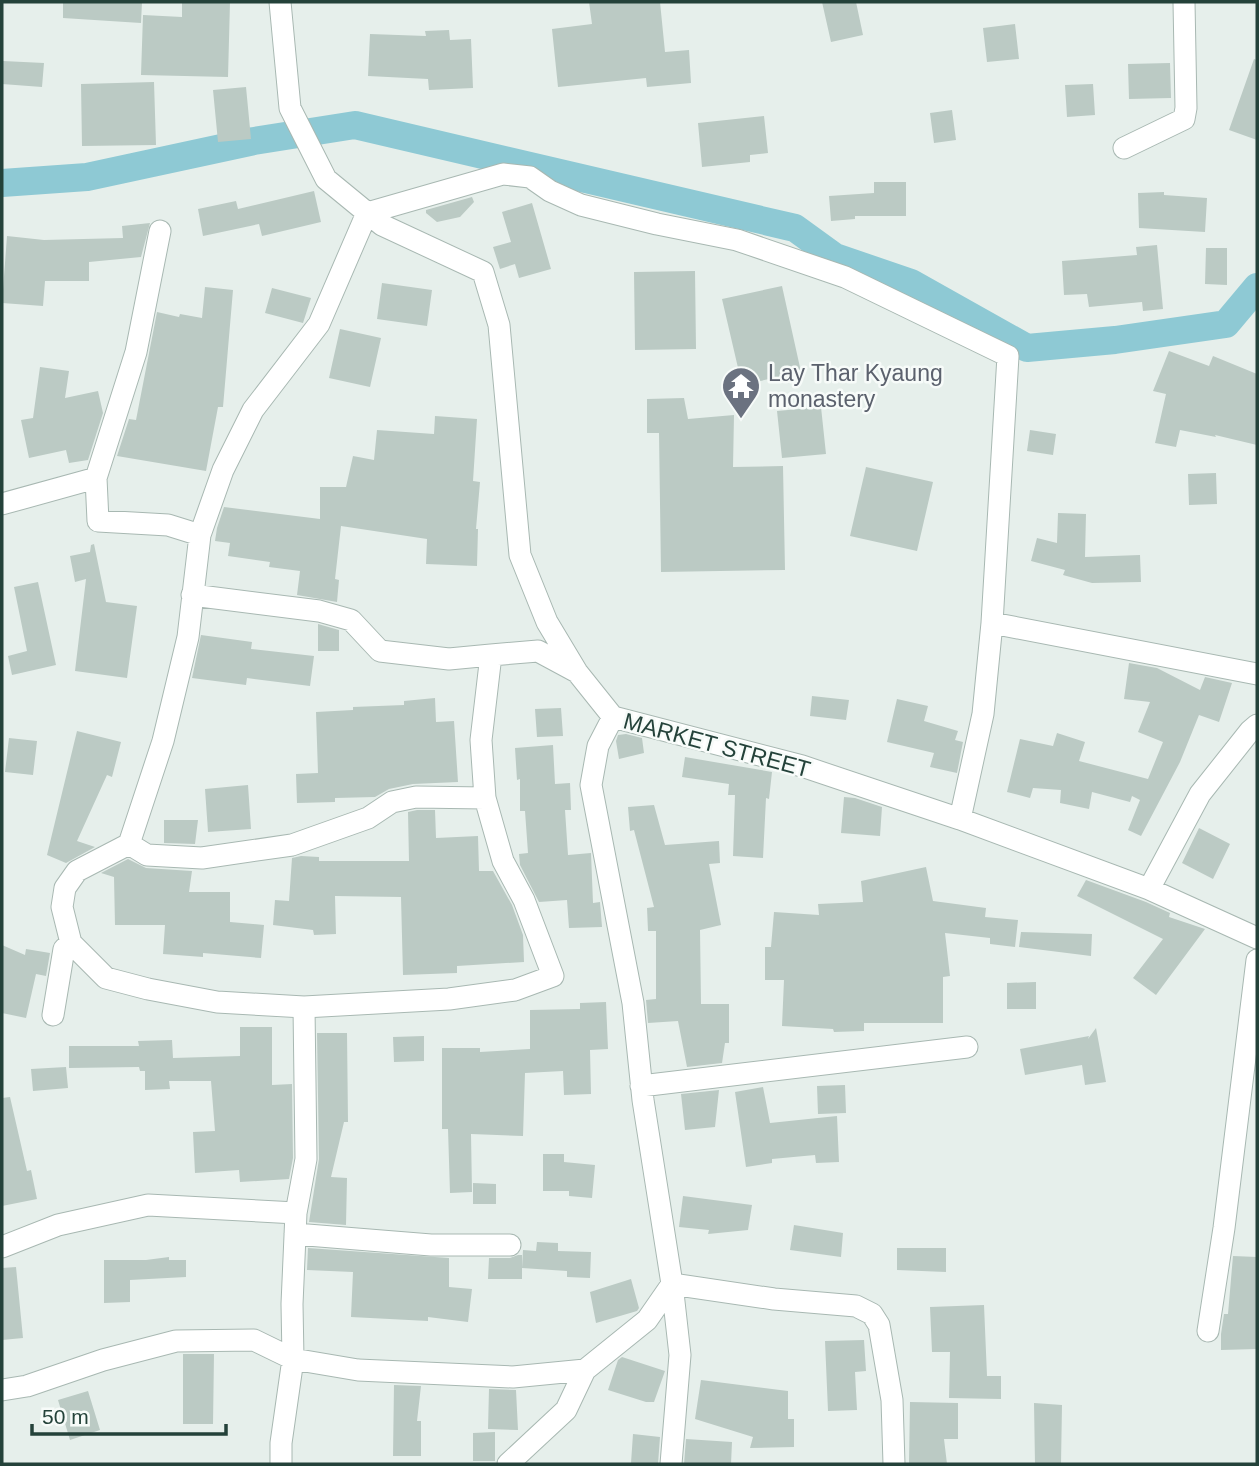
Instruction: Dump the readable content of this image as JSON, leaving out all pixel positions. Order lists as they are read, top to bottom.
{
  "streets": {
    "street": ["MARKET STREET"]
  },
  "places": {
    "temple": ["Lay Thar Kyaung monastery"]
  },
  "scale_bar": "50 m"
}
